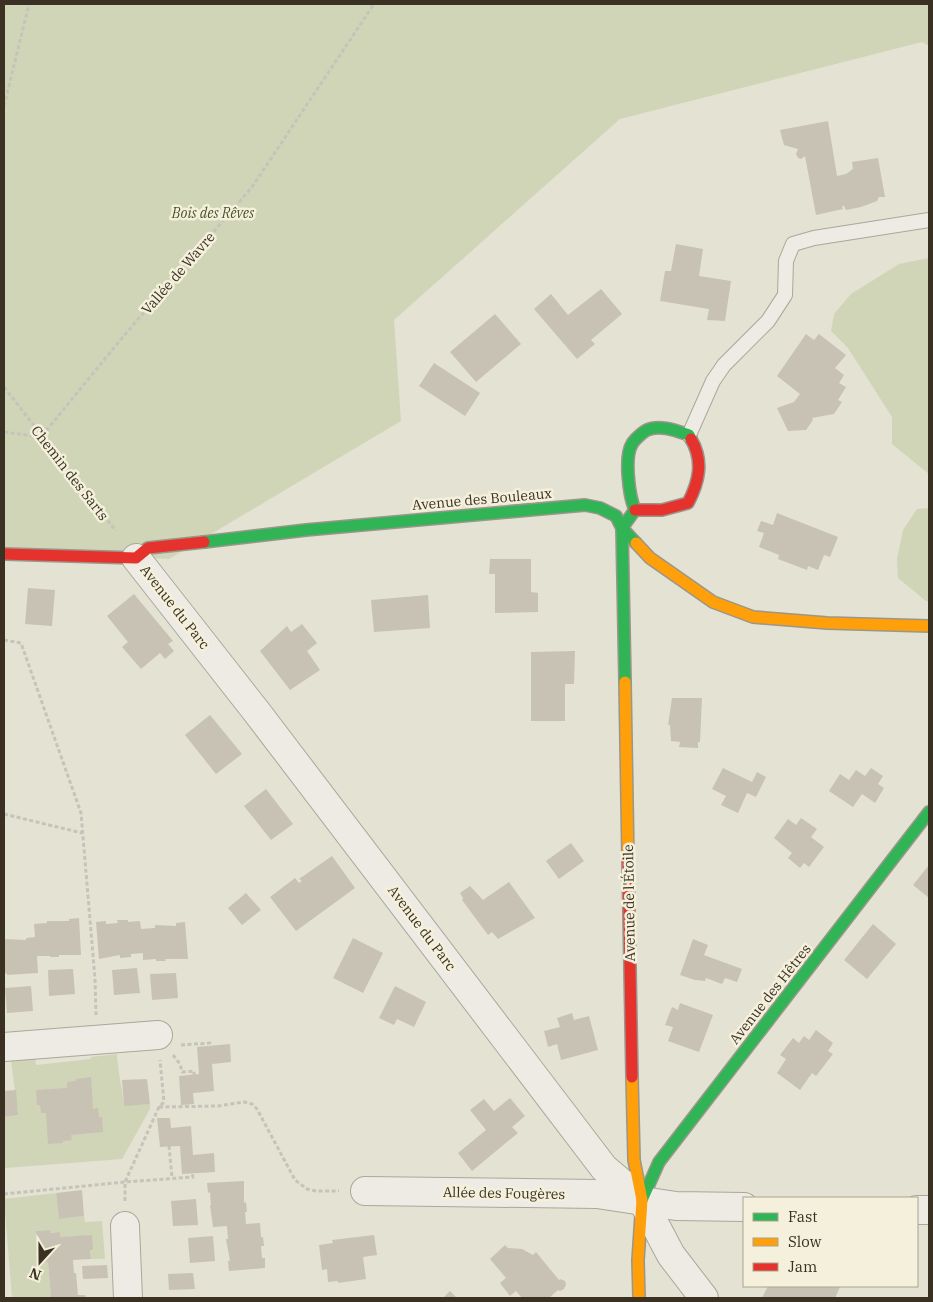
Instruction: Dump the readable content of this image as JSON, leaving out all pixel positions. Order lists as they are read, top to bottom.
{
  "streets": {
    "street": [
      "Avenue des Bouleaux",
      "Avenue du Parc",
      "Avenue de l'Étoile",
      "Avenue des Hêtres",
      "Allée des Fougères"
    ],
    "path": ["Vallée de Wavre", "Chemin des Sarts"]
  },
  "crossings": [
    ["Vallée de Wavre", "Chemin des Sarts"],
    ["Chemin des Sarts", "Avenue des Bouleaux"],
    ["Chemin des Sarts", "Avenue du Parc"],
    ["Avenue des Bouleaux", "Avenue du Parc"],
    ["Avenue des Bouleaux", "Avenue de l'Étoile"],
    ["Avenue du Parc", "Avenue de l'Étoile"],
    ["Avenue du Parc", "Avenue des Hêtres"],
    ["Avenue du Parc", "Allée des Fougères"],
    ["Avenue de l'Étoile", "Avenue des Hêtres"],
    ["Avenue de l'Étoile", "Allée des Fougères"],
    ["Avenue des Hêtres", "Allée des Fougères"]
  ],
  "parks": ["Bois des Rêves"],
  "legend": ["Fast", "Slow", "Jam"],
  "north": "bottom"
}
